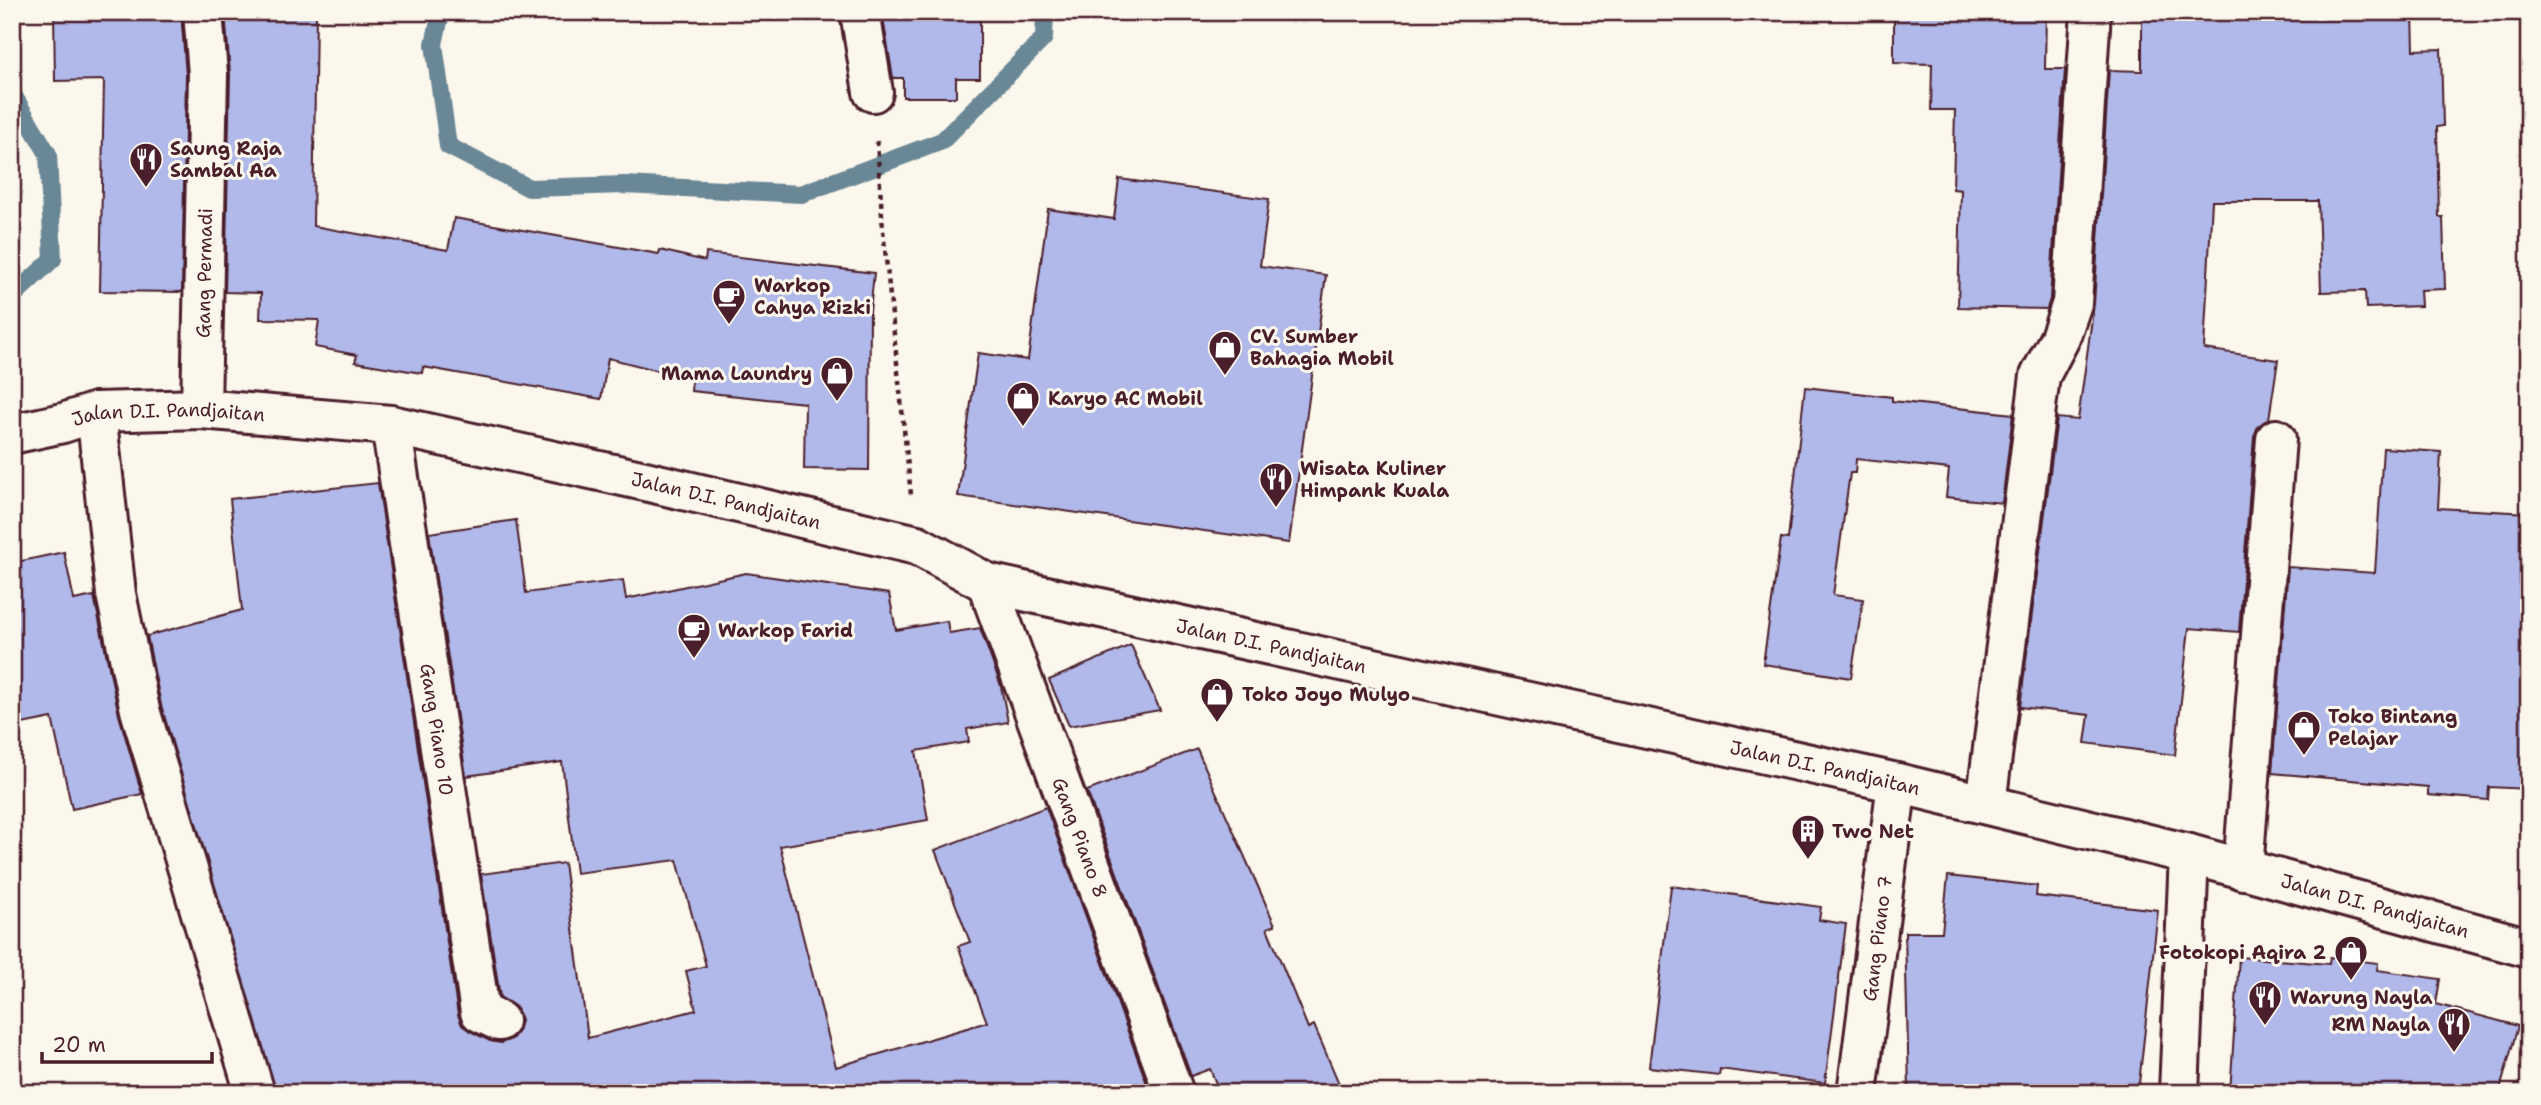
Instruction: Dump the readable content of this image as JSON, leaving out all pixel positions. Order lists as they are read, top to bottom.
{
  "streets": {
    "street": [
      "Gang Permadi",
      "Jalan D.I. Pandjaitan",
      "Gang Piano 10",
      "Gang Piano 8",
      "Gang Piano 7"
    ]
  },
  "crossings": [
    ["Gang Permadi", "Jalan D.I. Pandjaitan"],
    ["Jalan D.I. Pandjaitan", "Gang Piano 10"],
    ["Jalan D.I. Pandjaitan", "Gang Piano 8"],
    ["Jalan D.I. Pandjaitan", "Gang Piano 7"]
  ],
  "places": {
    "restaurant": [
      "Saung Raja Sambal Aa",
      "Wisata Kuliner Himpank Kuala",
      "Warung Nayla",
      "RM Nayla"
    ],
    "cafe": ["Warkop Cahya Rizki", "Warkop Farid"],
    "shop": [
      "CV. Sumber Bahagia Mobil",
      "Mama Laundry",
      "Karyo AC Mobil",
      "Toko Joyo Mulyo",
      "Toko Bintang Pelajar",
      "Fotokopi Aqira 2"
    ],
    "building": ["Two Net"]
  },
  "scale_bar": "20 m"
}
